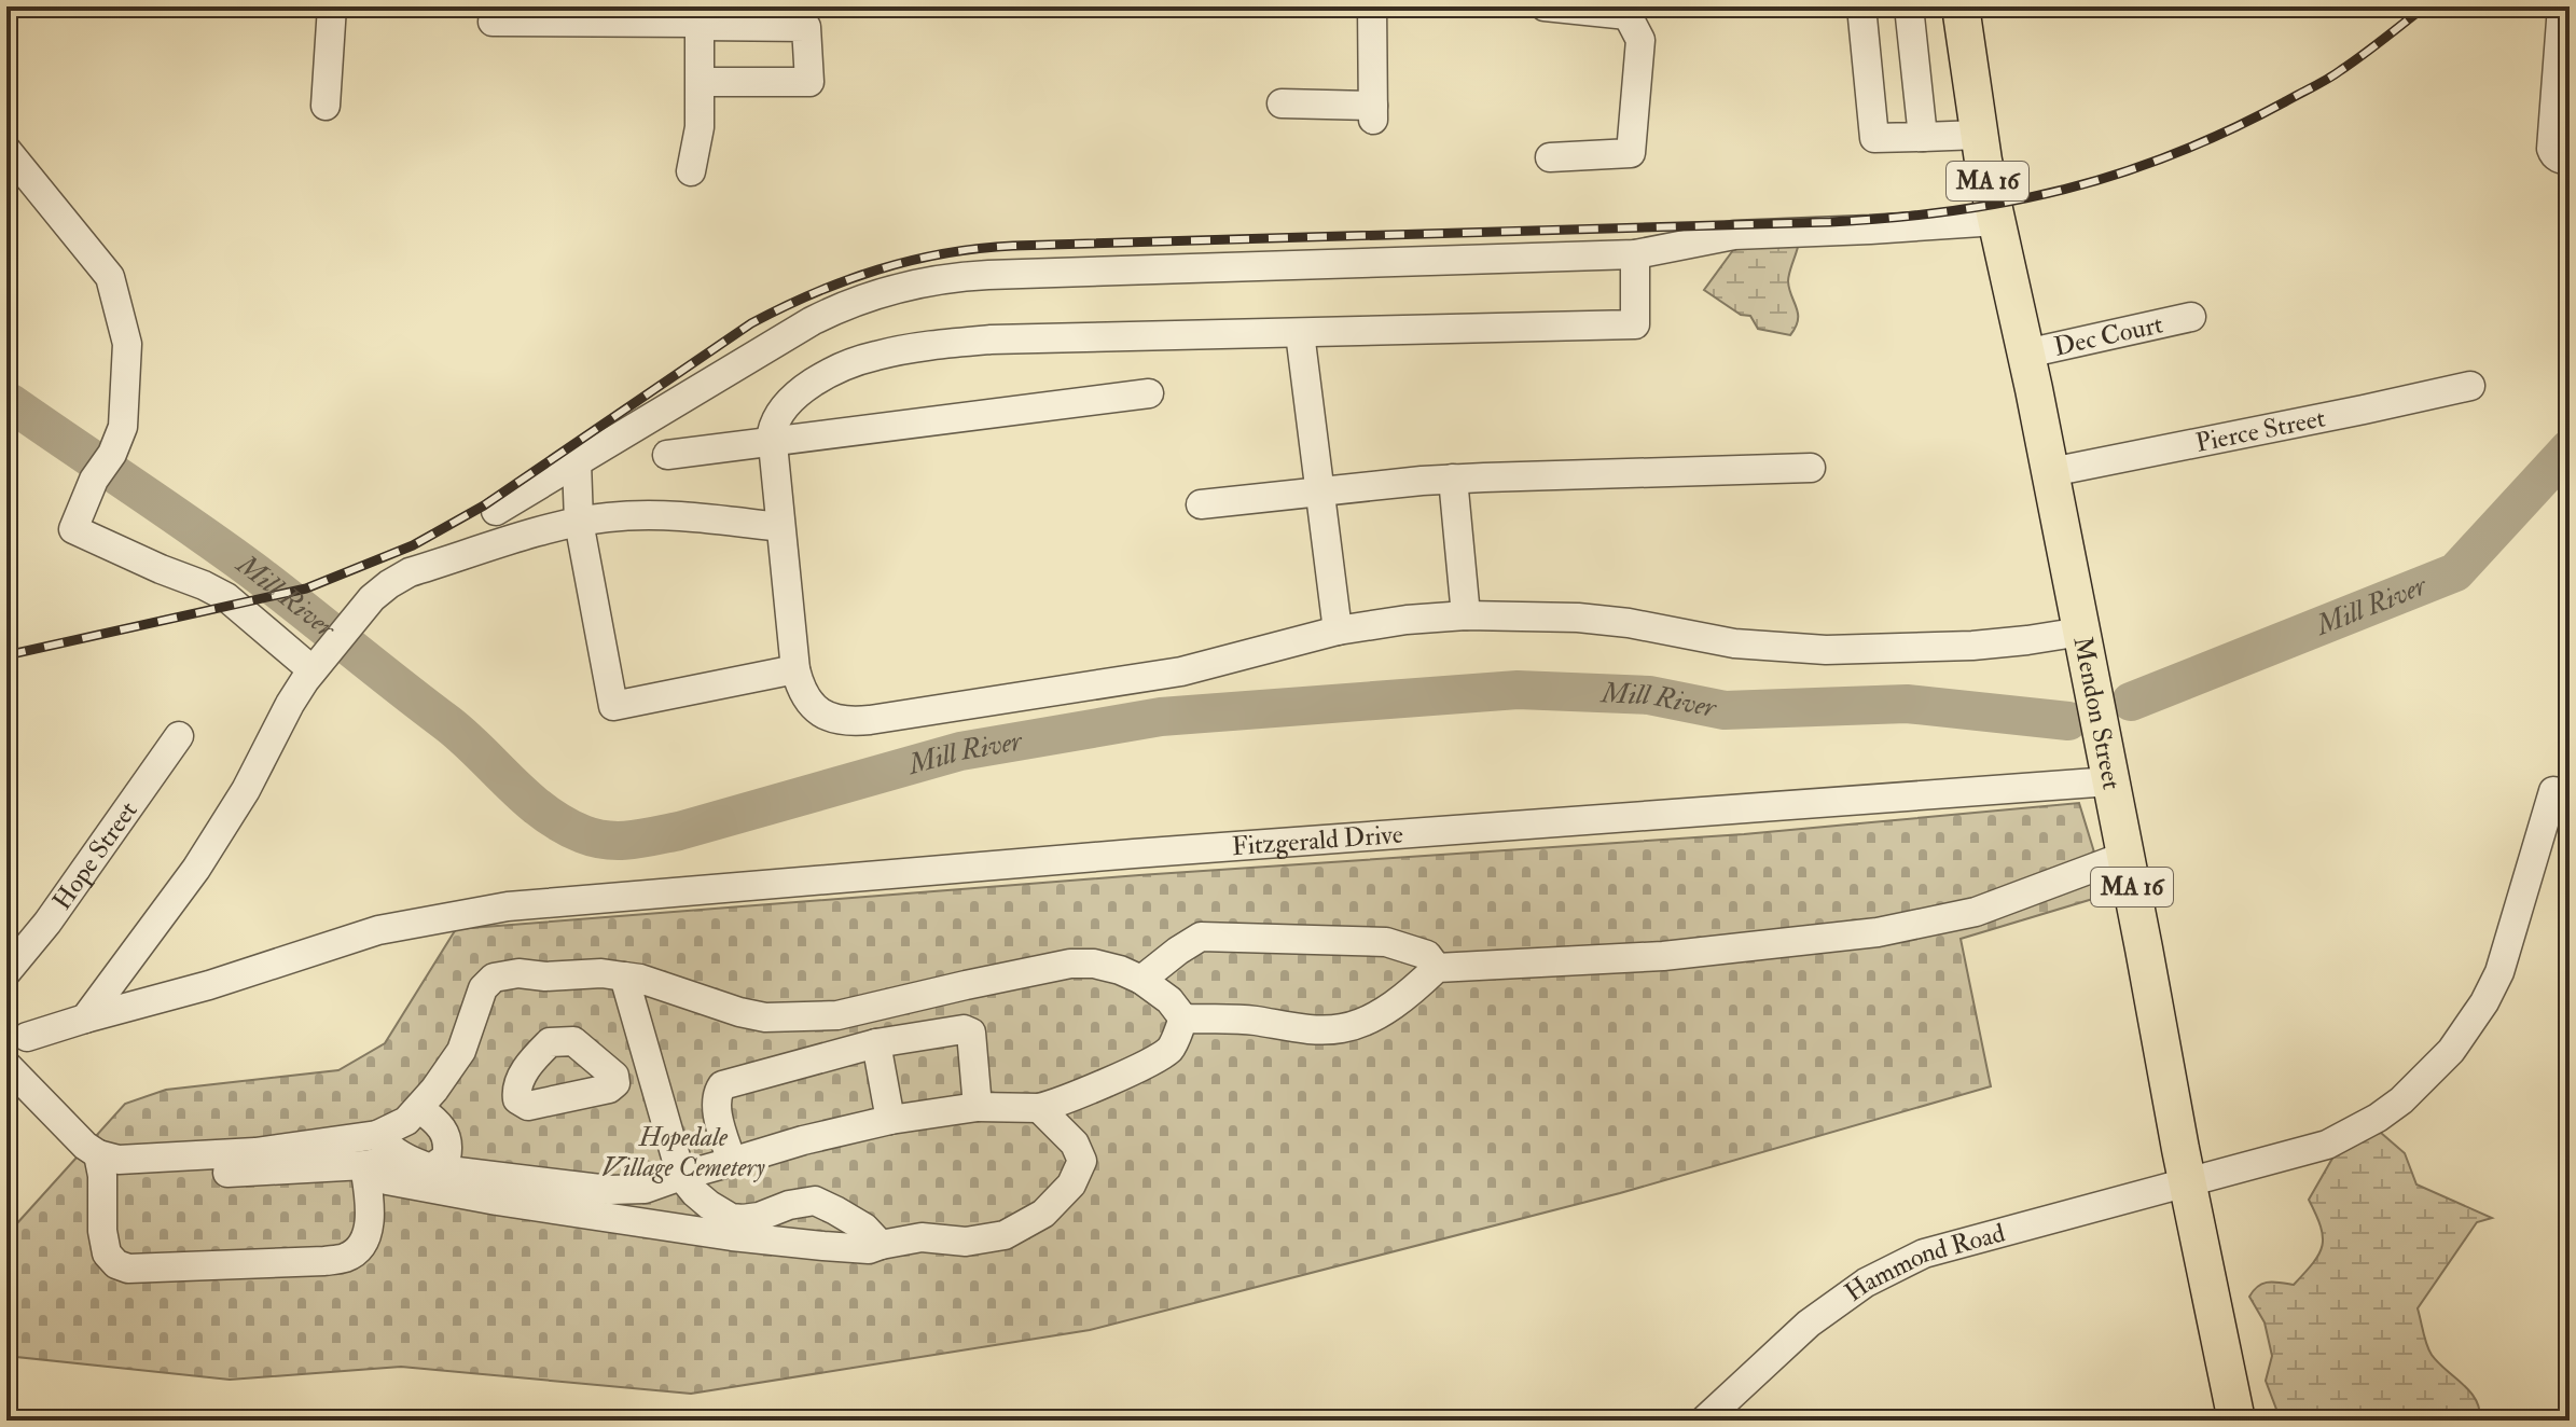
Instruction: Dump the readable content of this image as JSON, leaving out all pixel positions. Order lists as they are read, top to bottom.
{
  "streets": {
    "main road": ["MA 16", "Mendon Street"],
    "street": [
      "Dec Court",
      "Pierce Street",
      "Fitzgerald Drive",
      "Hope Street",
      "Hammond Road"
    ]
  },
  "crossings": [
    ["Dec Court", "Mendon Street"],
    ["Pierce Street", "Mendon Street"],
    ["Mendon Street", "Fitzgerald Drive"],
    ["Mendon Street", "Hammond Road"]
  ],
  "water": ["Mill River"],
  "parks": ["Hopedale Village Cemetery"]
}
